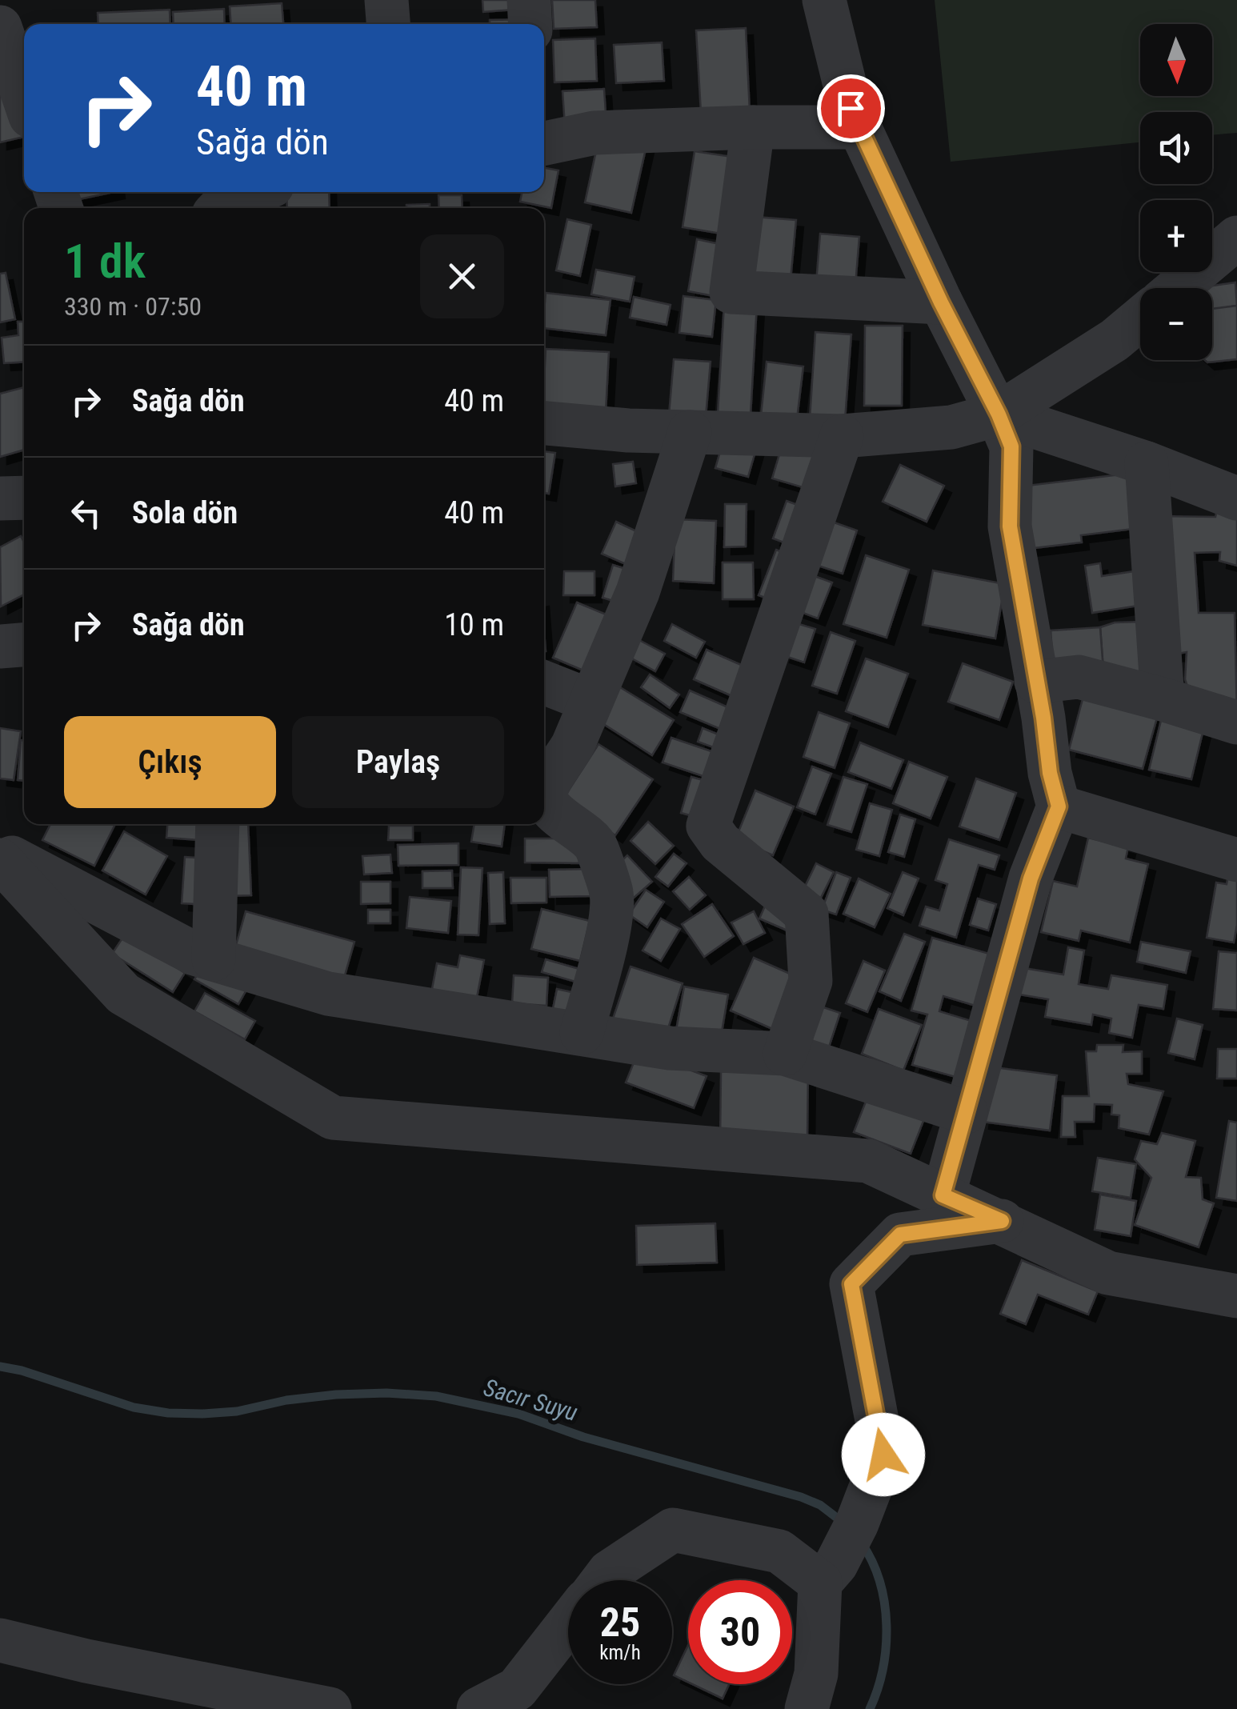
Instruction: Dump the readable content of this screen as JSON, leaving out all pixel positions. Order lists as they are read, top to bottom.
{
  "water": ["Sacır Suyu"],
  "north": "bottom",
  "page": {
    "map_buttons": ["+", "−"],
    "turn": ["40 m", "Sağa dön"],
    "heading": ["1 dk", "330 m · 07:50"],
    "list": [
      {
        "name": "Sağa dön",
        "value": "40 m"
      },
      {
        "name": "Sola dön",
        "value": "40 m"
      },
      {
        "name": "Sağa dön",
        "value": "10 m"
      }
    ],
    "buttons": ["Çıkış", "Paylaş"],
    "speed": "25 km/h",
    "limit": "30"
  }
}
